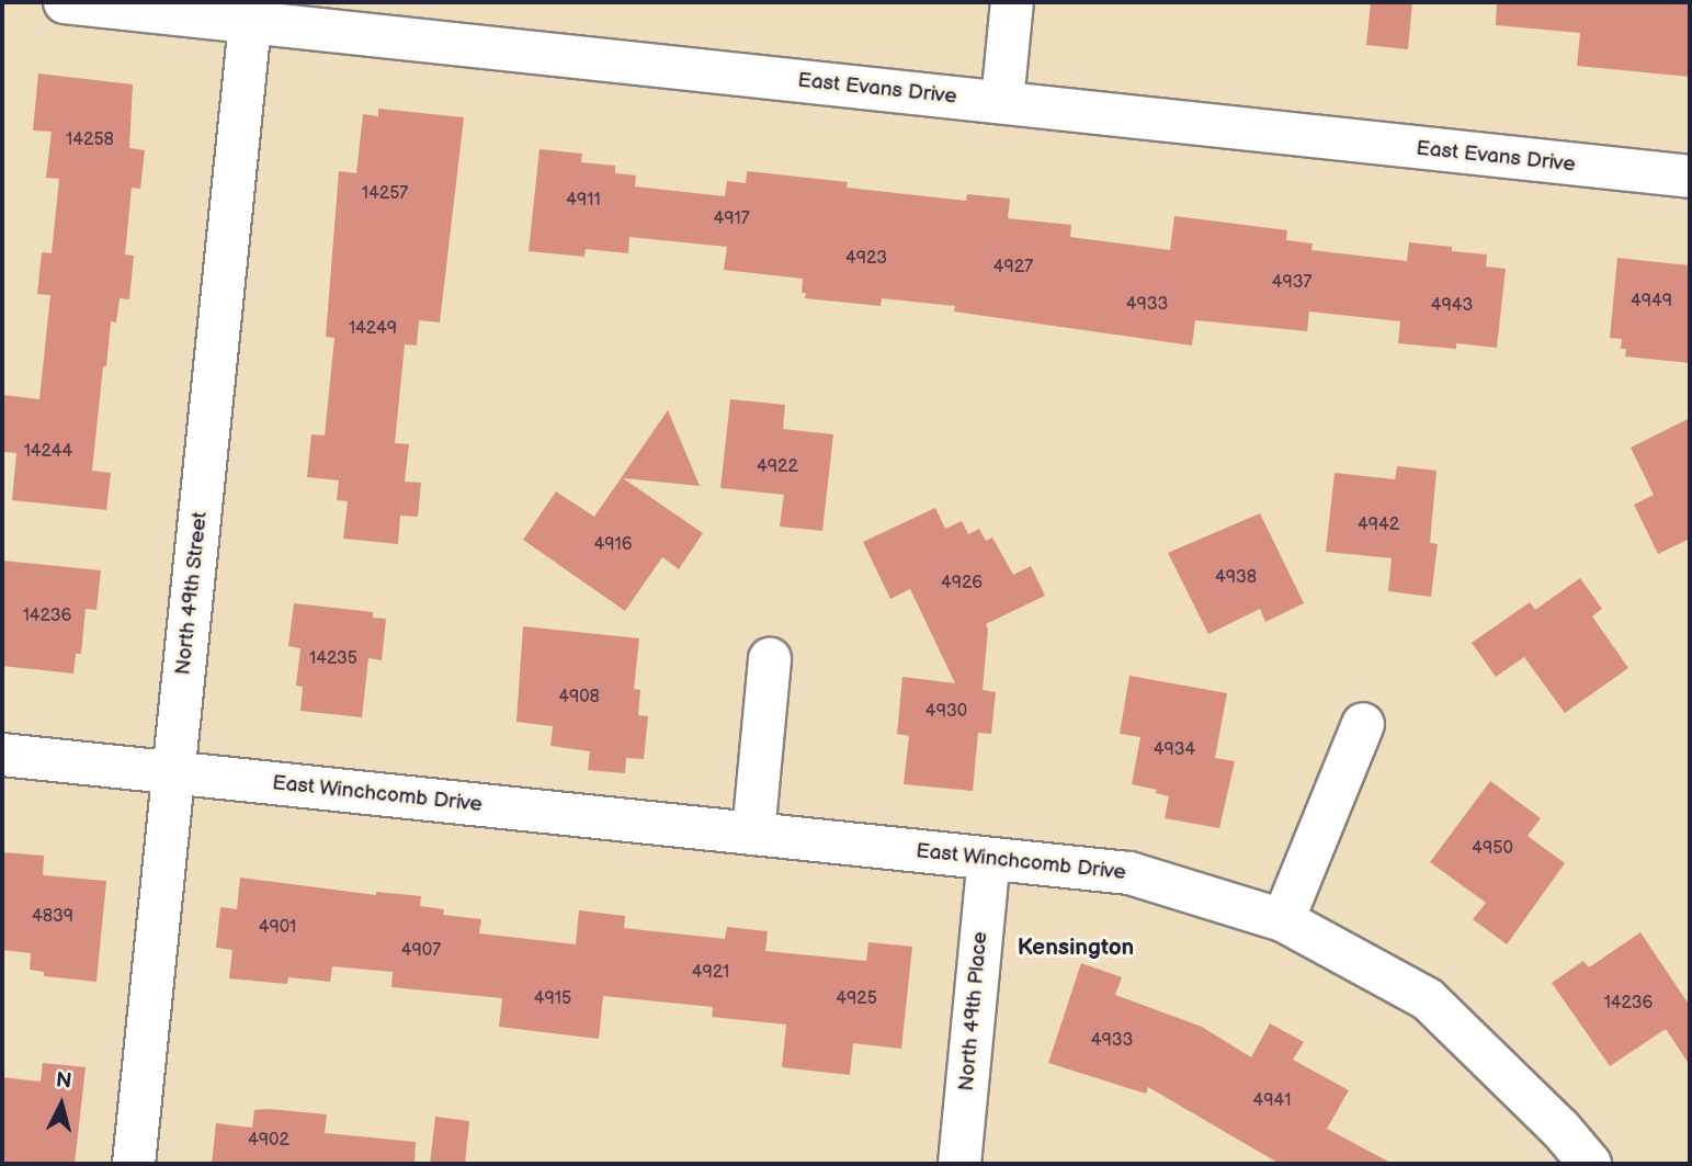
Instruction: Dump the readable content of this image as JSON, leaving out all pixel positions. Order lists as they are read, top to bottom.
{
  "streets": {
    "street": [
      "East Evans Drive",
      "North 49th Street",
      "East Winchcomb Drive",
      "North 49th Place"
    ]
  },
  "crossings": [
    ["East Evans Drive", "North 49th Street"],
    ["North 49th Street", "East Winchcomb Drive"],
    ["East Winchcomb Drive", "North 49th Place"]
  ],
  "districts": ["Kensington"],
  "house_numbers": [
    "14258",
    "14257",
    "4911",
    "4917",
    "4923",
    "4927",
    "4937",
    "4949",
    "4933",
    "4943",
    "14249",
    "14244",
    "4922",
    "4942",
    "4916",
    "4938",
    "4926",
    "14236",
    "14235",
    "4908",
    "4930",
    "4934",
    "4950",
    "4839",
    "4901",
    "4907",
    "4921",
    "4915",
    "4925",
    "14236",
    "4933",
    "4941",
    "4902"
  ],
  "north": "top"
}
